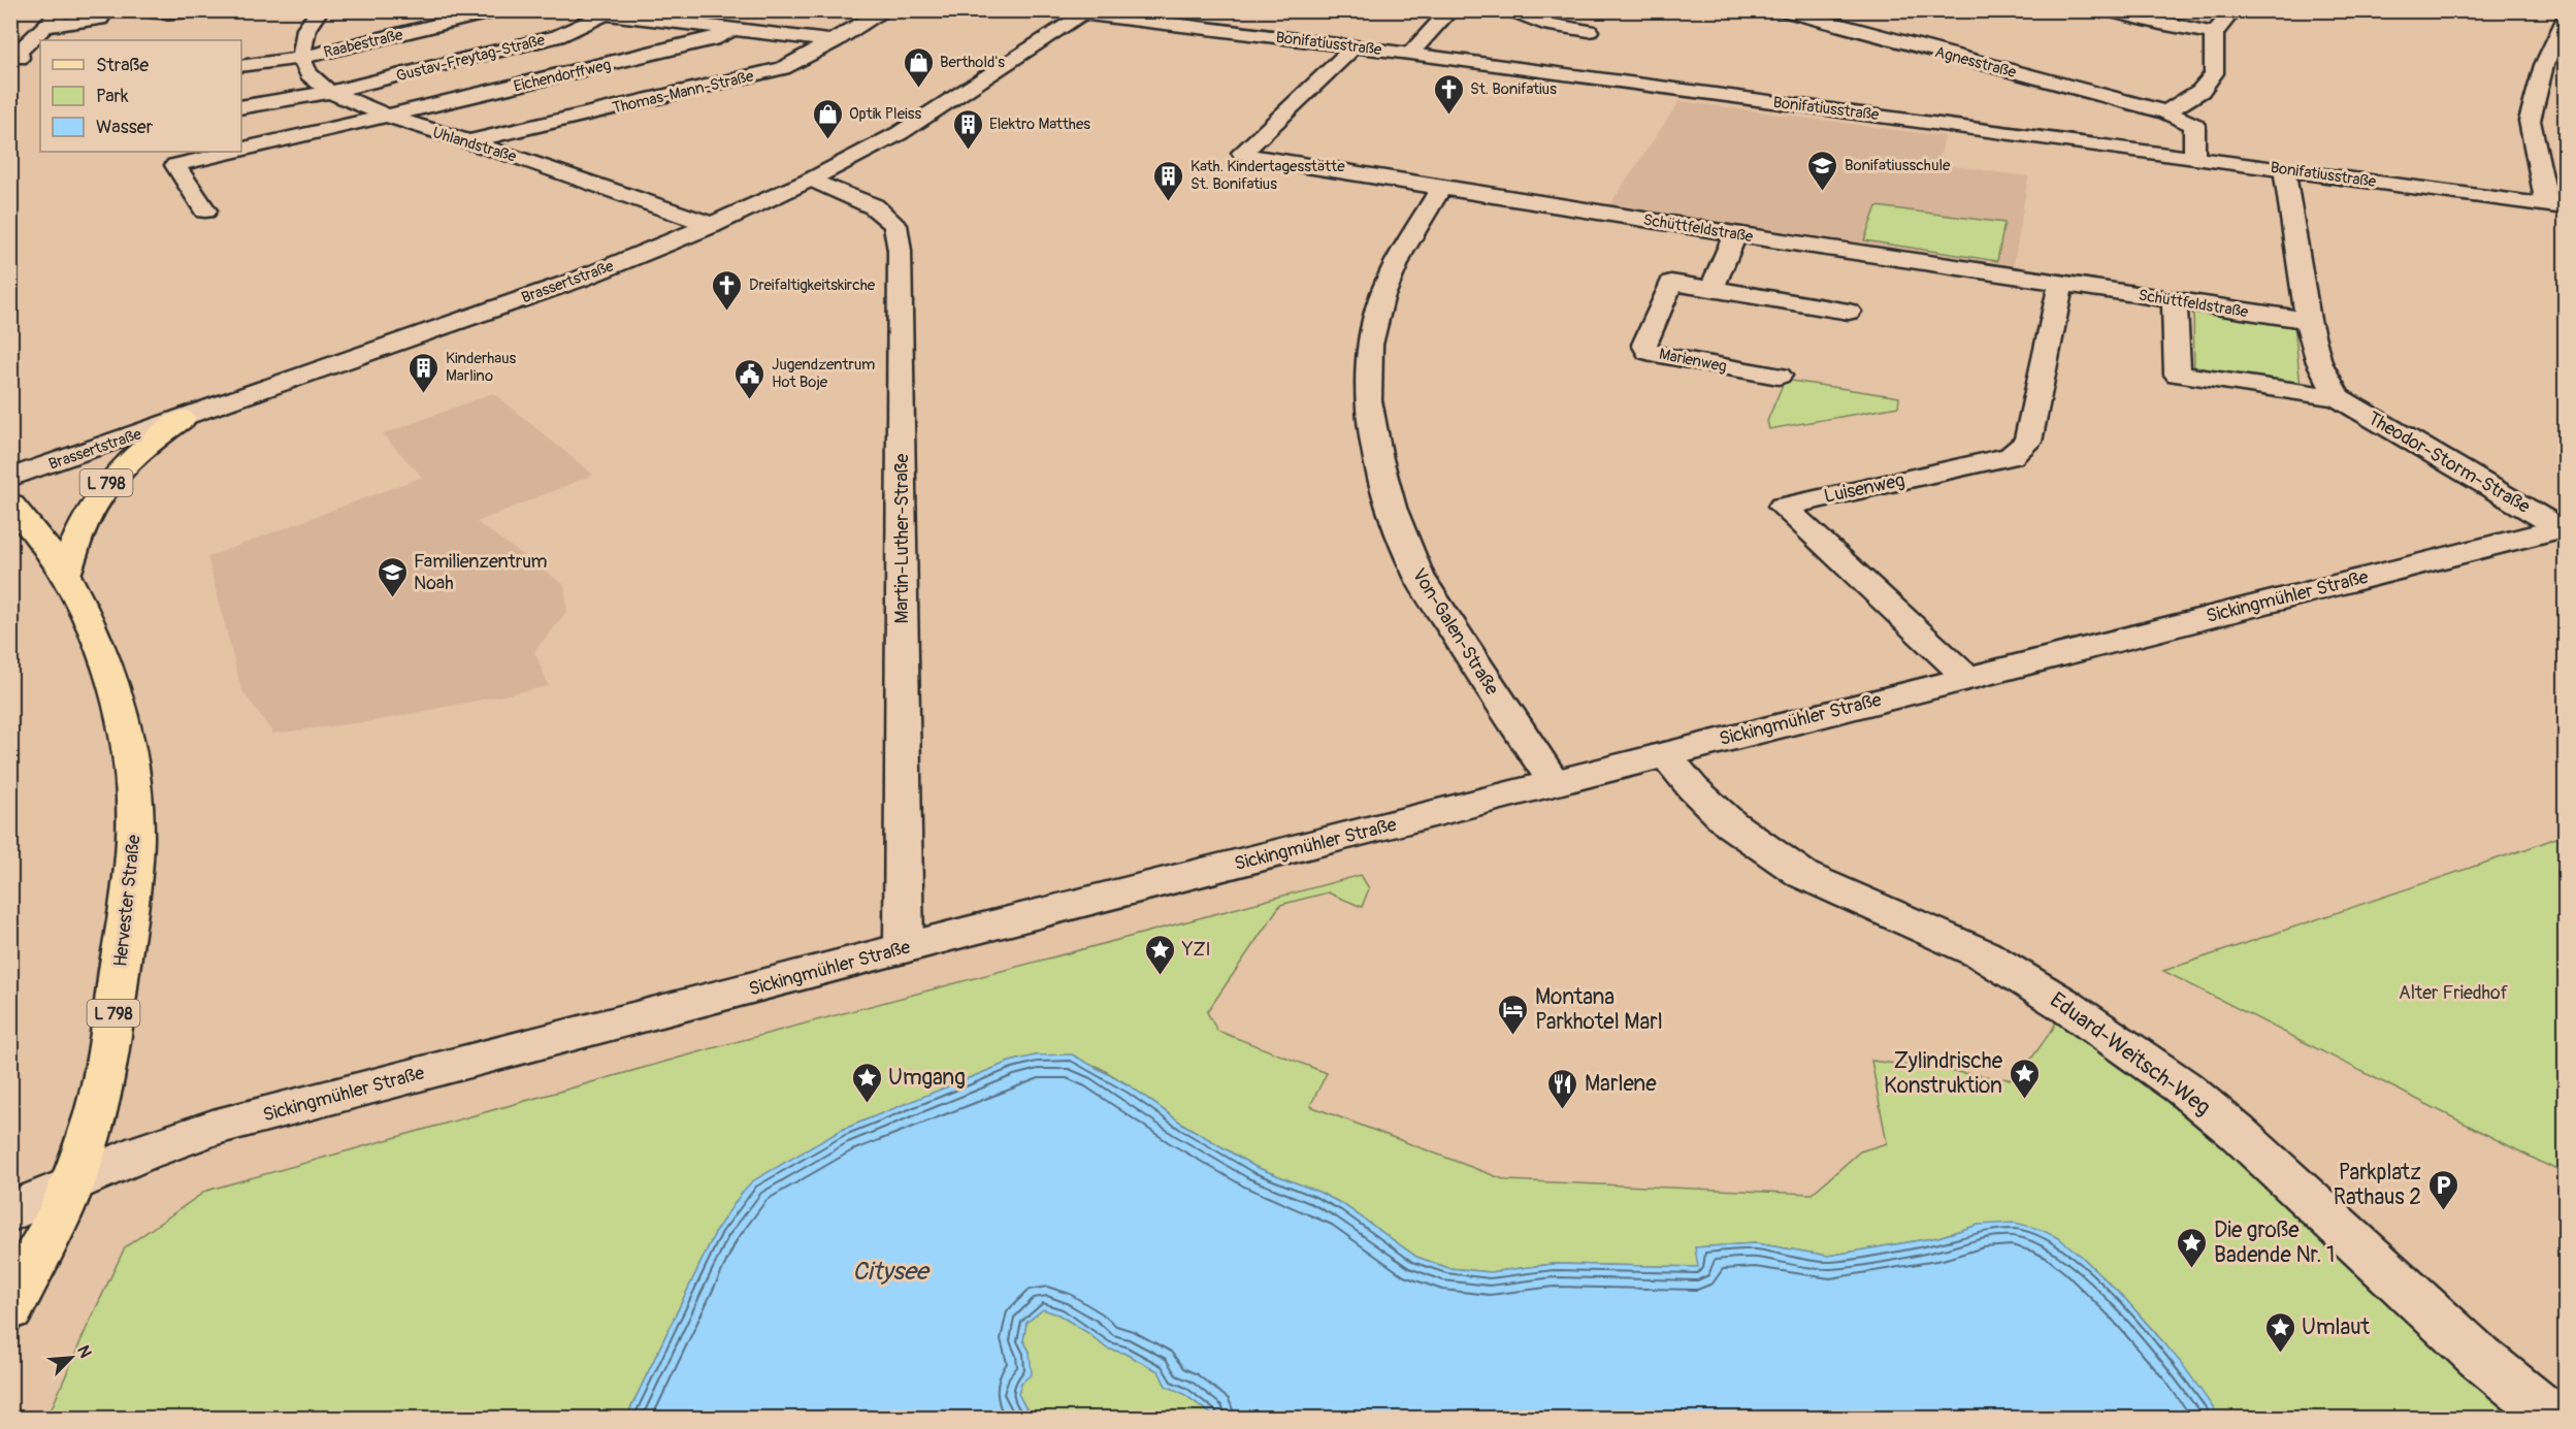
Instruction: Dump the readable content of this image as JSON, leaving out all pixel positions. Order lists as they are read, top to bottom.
{
  "streets": {
    "main road": ["L 798", "Hervester Straße"],
    "street": [
      "Raabestraße",
      "Bonifatiusstraße",
      "Gustav-Freytag-Straße",
      "Agnesstraße",
      "Eichendorffweg",
      "Thomas-Mann-Straße",
      "Uhlandstraße",
      "Schüttfeldstraße",
      "Brassertstraße",
      "Marienweg",
      "Theodor-Storm-Straße",
      "Luisenweg",
      "Martin-Luther-Straße",
      "Sickingmühler Straße",
      "Von-Galen-Straße",
      "Eduard-Weitsch-Weg"
    ]
  },
  "crossings": [
    ["Raabestraße", "Uhlandstraße"],
    ["Bonifatiusstraße", "Agnesstraße"],
    ["Bonifatiusstraße", "Schüttfeldstraße"],
    ["Bonifatiusstraße", "Brassertstraße"],
    ["Gustav-Freytag-Straße", "Uhlandstraße"],
    ["Eichendorffweg", "Uhlandstraße"],
    ["Thomas-Mann-Straße", "Uhlandstraße"],
    ["Uhlandstraße", "Brassertstraße"],
    ["Schüttfeldstraße", "Theodor-Storm-Straße"],
    ["Schüttfeldstraße", "Luisenweg"],
    ["Schüttfeldstraße", "Von-Galen-Straße"],
    ["Brassertstraße", "L 798"],
    ["Brassertstraße", "Martin-Luther-Straße"],
    ["Theodor-Storm-Straße", "Sickingmühler Straße"],
    ["L 798", "Hervester Straße"],
    ["Luisenweg", "Sickingmühler Straße"],
    ["Martin-Luther-Straße", "Sickingmühler Straße"],
    ["Sickingmühler Straße", "Von-Galen-Straße"],
    ["Sickingmühler Straße", "Hervester Straße"],
    ["Sickingmühler Straße", "Eduard-Weitsch-Weg"]
  ],
  "water": ["Citysee"],
  "parks": ["Alter Friedhof"],
  "places": {
    "shop": ["Berthold's", "Optik Pleiss"],
    "church": ["St. Bonifatius", "Dreifaltigkeitskirche"],
    "building": ["Elektro Matthes", "Kath. Kindertagesstätte St. Bonifatius", "Kinderhaus Marlino"],
    "school or university": ["Bonifatiusschule", "Familienzentrum Noah"],
    "public building": ["Jugendzentrum Hot Boje"],
    "place": [
      "YZI",
      "Zylindrische Konstruktion",
      "Umgang",
      "Die große Badende Nr. 1",
      "Umlaut"
    ],
    "hotel": ["Montana Parkhotel Marl"],
    "restaurant": ["Marlene"],
    "parking": ["Parkplatz Rathaus 2"]
  },
  "legend": ["Straße", "Park", "Wasser"],
  "north": "top right"
}
